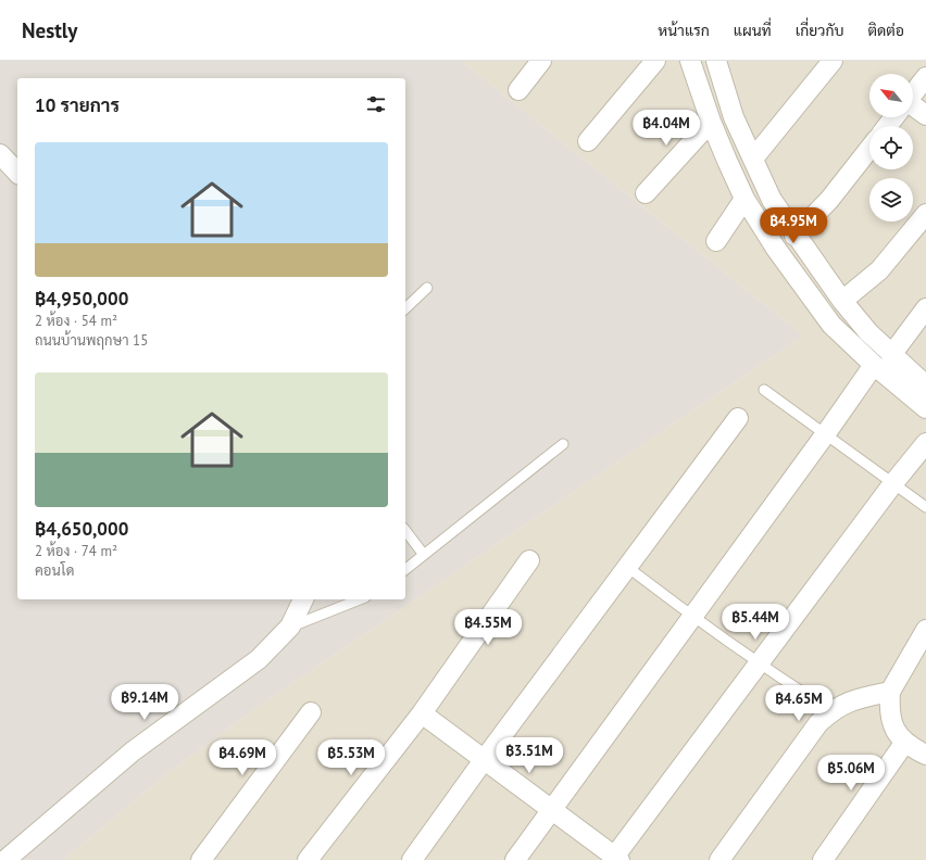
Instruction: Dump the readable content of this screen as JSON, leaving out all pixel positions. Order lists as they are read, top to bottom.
{
  "north": "top left",
  "page": {
    "header": "Nestly",
    "nav": [
      "หน้าแรก",
      "แผนที่",
      "เกี่ยวกับ",
      "ติดต่อ"
    ],
    "heading": "10 รายการ",
    "price": [
      "฿4.04M",
      "฿4.95M",
      "฿5.44M",
      "฿4.55M",
      "฿9.14M",
      "฿4.65M",
      "฿3.51M",
      "฿4.69M",
      "฿5.53M",
      "฿5.06M"
    ],
    "list": [
      {
        "name": "฿4,950,000",
        "note": "2 ห้อง · 54 m² · ถนนบ้านพฤกษา 15"
      },
      {
        "name": "฿4,650,000",
        "note": "2 ห้อง · 74 m² · คอนโด"
      }
    ]
  }
}
